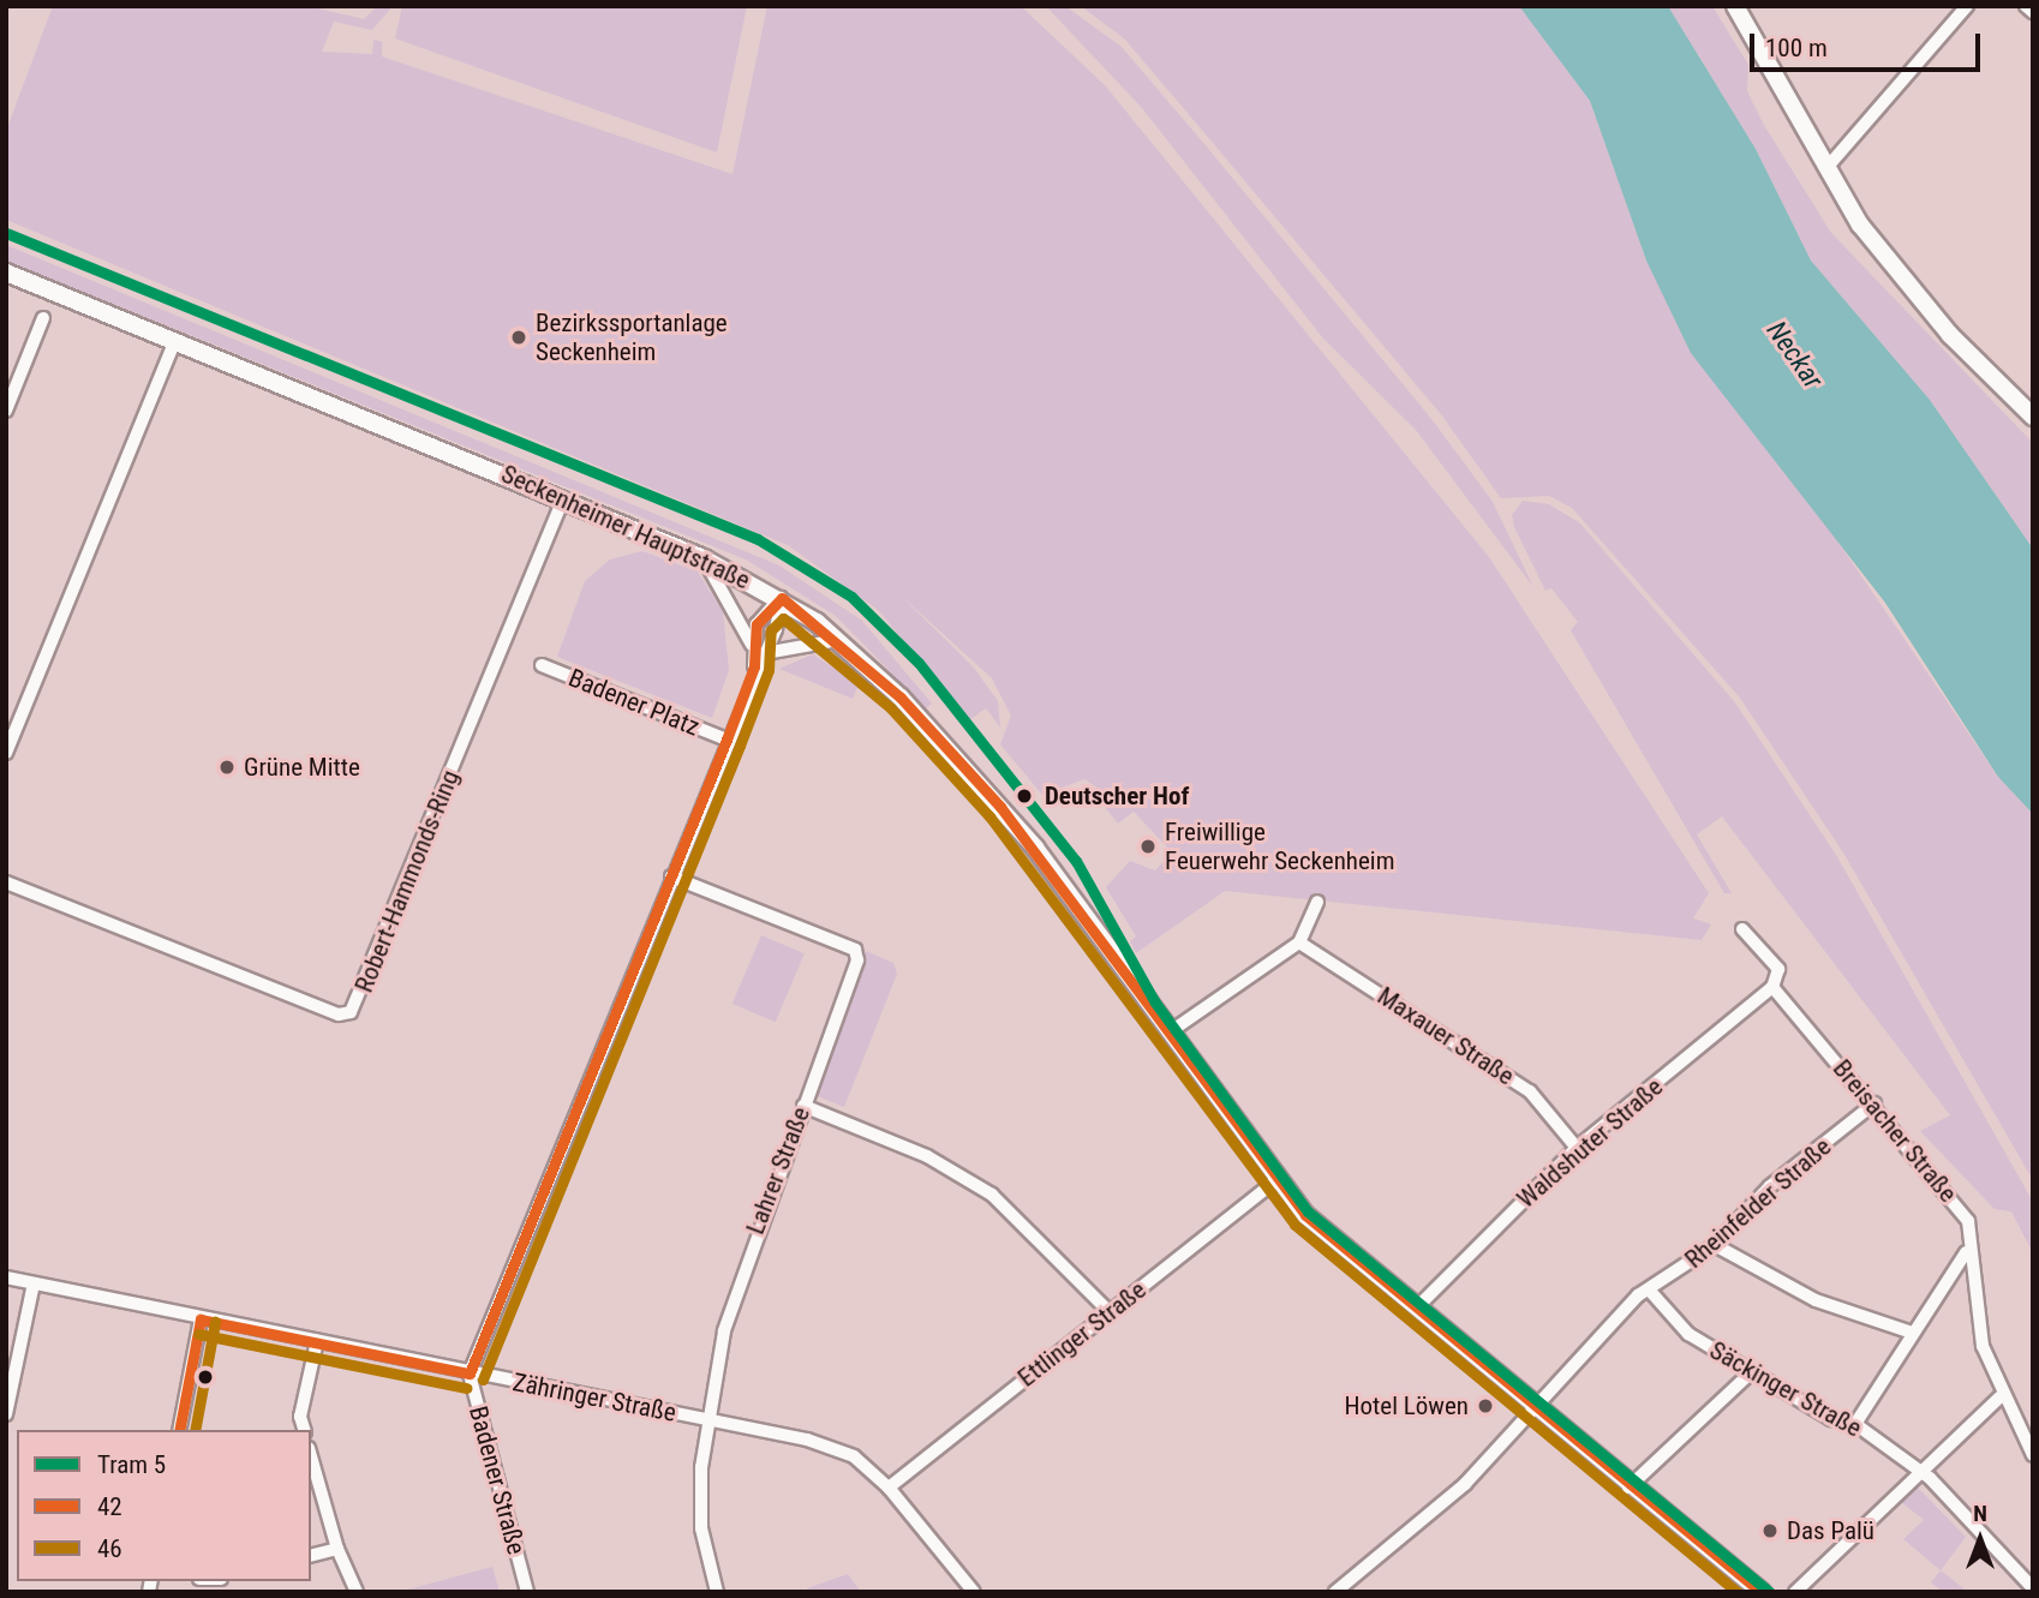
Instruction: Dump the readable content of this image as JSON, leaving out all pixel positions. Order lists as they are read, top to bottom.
{
  "streets": {
    "main road": ["Seckenheimer Hauptstraße"],
    "street": [
      "Badener Platz",
      "Robert-Hammonds-Ring",
      "Maxauer Straße",
      "Breisacher Straße",
      "Waldshuter Straße",
      "Lahrer Straße",
      "Rheinfelder Straße",
      "Ettlinger Straße",
      "Säckinger Straße",
      "Zähringer Straße",
      "Badener Straße"
    ]
  },
  "crossings": [
    ["Seckenheimer Hauptstraße", "Robert-Hammonds-Ring"],
    ["Seckenheimer Hauptstraße", "Waldshuter Straße"],
    ["Seckenheimer Hauptstraße", "Rheinfelder Straße"],
    ["Seckenheimer Hauptstraße", "Ettlinger Straße"],
    ["Seckenheimer Hauptstraße", "Badener Straße"],
    ["Badener Platz", "Badener Straße"],
    ["Maxauer Straße", "Waldshuter Straße"],
    ["Breisacher Straße", "Waldshuter Straße"],
    ["Breisacher Straße", "Rheinfelder Straße"],
    ["Lahrer Straße", "Zähringer Straße"],
    ["Lahrer Straße", "Badener Straße"],
    ["Rheinfelder Straße", "Säckinger Straße"],
    ["Ettlinger Straße", "Zähringer Straße"],
    ["Zähringer Straße", "Badener Straße"]
  ],
  "water": ["Neckar"],
  "places": [
    "Bezirkssportanlage Seckenheim",
    "Grüne Mitte",
    "Deutscher Hof",
    "Freiwillige Feuerwehr Seckenheim",
    "Hotel Löwen",
    "Das Palü"
  ],
  "lines": ["tram line 5", "transit line 42", "transit line 46"],
  "legend": ["Tram 5", "42", "46"],
  "scale_bar": "100 m",
  "north": "top"
}
